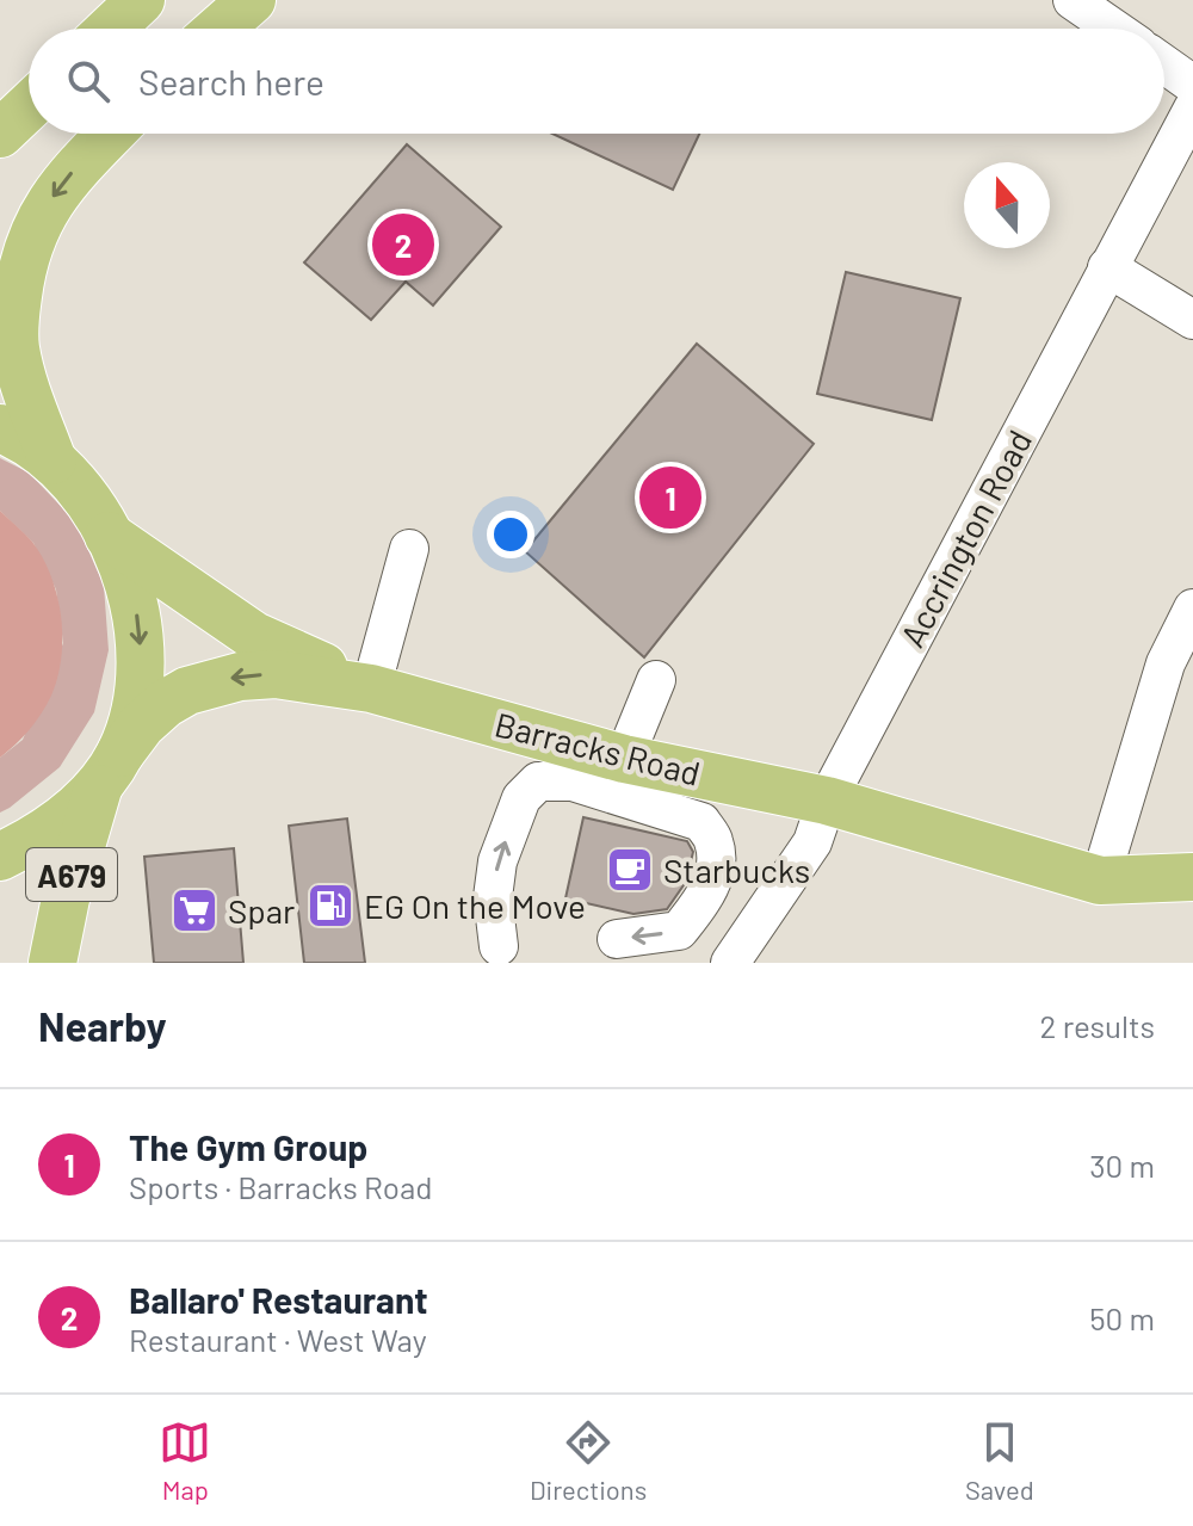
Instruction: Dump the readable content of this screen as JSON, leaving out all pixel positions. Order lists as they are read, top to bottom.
{
  "streets": {
    "main road": ["Barracks Road", "A679"],
    "street": ["Accrington Road"]
  },
  "crossings": [
    ["Accrington Road", "Barracks Road"],
    ["Barracks Road", "A679"]
  ],
  "places": {
    "cafe": ["Starbucks"],
    "fuel station": ["EG On the Move"],
    "supermarket": ["Spar"]
  },
  "north": "top",
  "page": {
    "search": "Search here",
    "pins": ["2", "1"],
    "heading": ["Nearby", "2 results"],
    "list": [
      {
        "mark": "1",
        "name": "The Gym Group",
        "note": "Sports · Barracks Road",
        "value": "30 m"
      },
      {
        "mark": "2",
        "name": "Ballaro' Restaurant",
        "note": "Restaurant · West Way",
        "value": "50 m"
      }
    ],
    "nav": ["Map", "Directions", "Saved"]
  }
}
